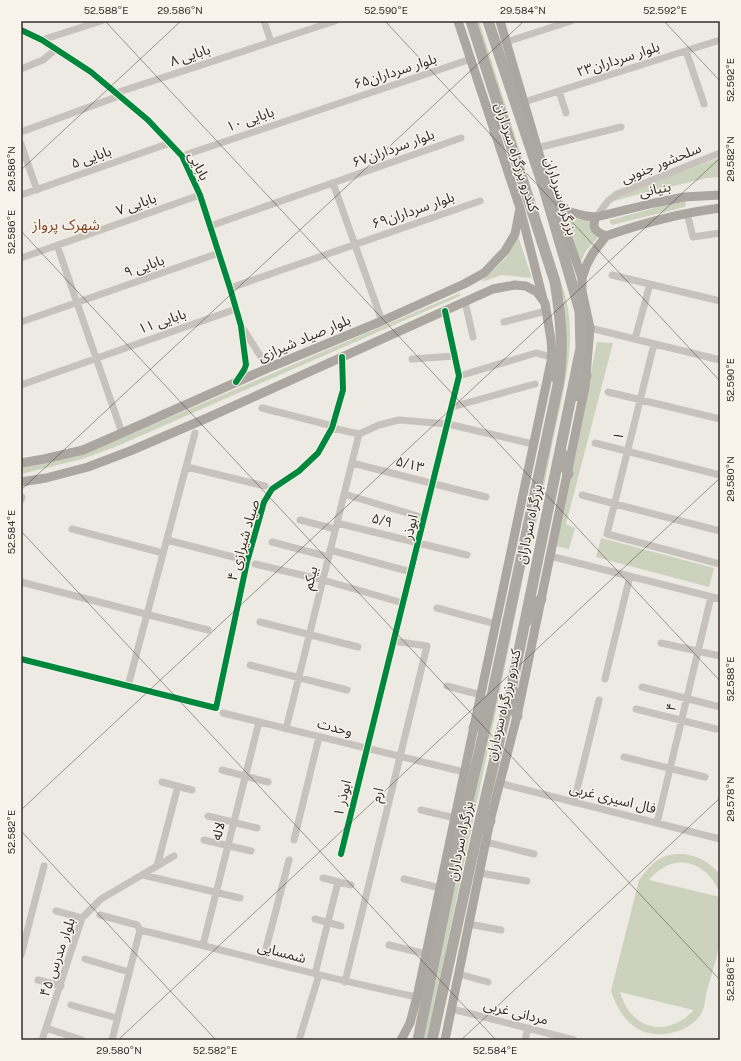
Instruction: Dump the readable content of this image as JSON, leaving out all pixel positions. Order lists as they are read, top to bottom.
{
  "streets": {
    "highway": ["بزرگراه سرداران"],
    "main road": ["کندرو بزرگراه سرداران", "بنیانی", "بلوار صیاد شیرازی"],
    "street": [
      "بابایی ۸",
      "بلوار سرداران۲۳",
      "بلوار سرداران۶۵",
      "بابایی ۱۰",
      "بلوار سرداران۶۷",
      "بابایی ۵",
      "سلحشور جنوبی",
      "بابایی",
      "بابایی ۷",
      "بلوار سرداران۶۹",
      "بابایی ۹",
      "بابایی ۱۱",
      "۱",
      "۵/۱۳",
      "۵/۹",
      "ابوذر",
      "صیاد شیرازی ۴",
      "بیکم",
      "۴",
      "وحدت",
      "ارم",
      "ابوذر ۱",
      "فال اسیری غربی",
      "لاله",
      "شمسایی",
      "۴۵ بلوار مدرس",
      "مردانی غربی"
    ]
  },
  "crossings": [
    ["بابایی ۸", "بابایی"],
    ["بلوار سرداران۲۳", "کندرو بزرگراه سرداران"],
    ["بلوار سرداران۶۵", "بابایی ۱۰"],
    ["بلوار سرداران۶۵", "کندرو بزرگراه سرداران"],
    ["بابایی ۱۰", "بابایی"],
    ["بلوار سرداران۶۷", "بابایی"],
    ["بابایی ۵", "بابایی"],
    ["کندرو بزرگراه سرداران", "بلوار صیاد شیرازی"],
    ["کندرو بزرگراه سرداران", "وحدت"],
    ["کندرو بزرگراه سرداران", "فال اسیری غربی"],
    ["کندرو بزرگراه سرداران", "شمسایی"],
    ["سلحشور جنوبی", "بنیانی"],
    ["بابایی", "بابایی ۷"],
    ["بابایی", "بلوار سرداران۶۹"],
    ["بابایی", "بابایی ۹"],
    ["بابایی", "بابایی ۱۱"],
    ["بابایی", "بلوار صیاد شیرازی"],
    ["۵/۱۳", "ابوذر"],
    ["۵/۱۳", "بیکم"],
    ["۵/۹", "ابوذر"],
    ["۵/۹", "بیکم"],
    ["ابوذر", "وحدت"],
    ["ابوذر", "ارم"],
    ["ابوذر", "ابوذر ۱"],
    ["بیکم", "وحدت"],
    ["۴", "فال اسیری غربی"],
    ["وحدت", "ارم"],
    ["وحدت", "ابوذر ۱"],
    ["وحدت", "لاله"],
    ["ارم", "شمسایی"],
    ["لاله", "شمسایی"]
  ],
  "districts": ["شهرک پرواز"],
  "coordinates": [
    "52.588°E",
    "29.586°N",
    "52.590°E",
    "29.584°N",
    "52.592°E",
    "29.582°N",
    "52.586°E",
    "29.580°N",
    "52.584°E",
    "29.578°N",
    "52.582°E"
  ]
}
